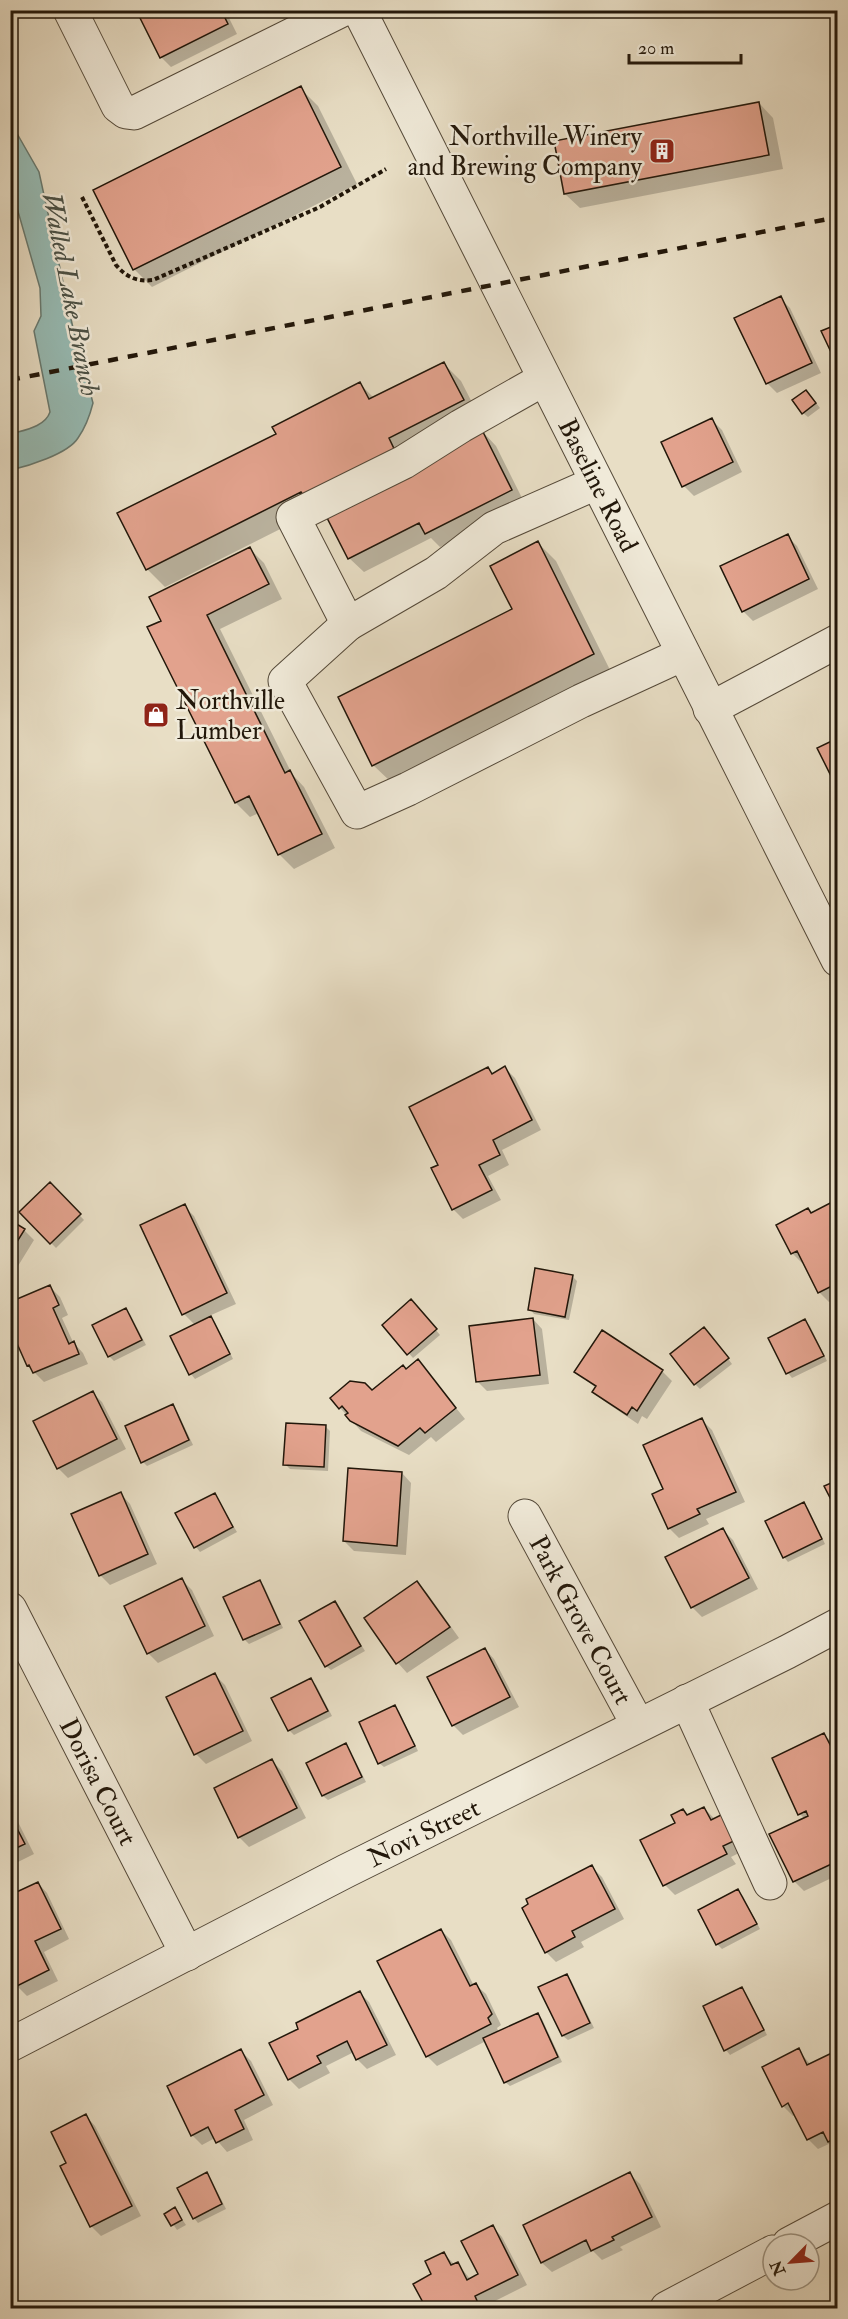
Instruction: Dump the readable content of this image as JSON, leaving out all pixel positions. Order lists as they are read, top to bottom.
{
  "streets": {
    "street": [
      "Baseline Road",
      "Park Grove Court",
      "Dorisa Court",
      "Novi Street"
    ]
  },
  "crossings": [
    ["Park Grove Court", "Novi Street"],
    ["Dorisa Court", "Novi Street"]
  ],
  "water": ["Walled Lake Branch"],
  "places": {
    "building": ["Northville Winery and Brewing Company"],
    "shop": ["Northville Lumber"]
  },
  "scale_bar": "20 m",
  "north": "bottom left"
}
